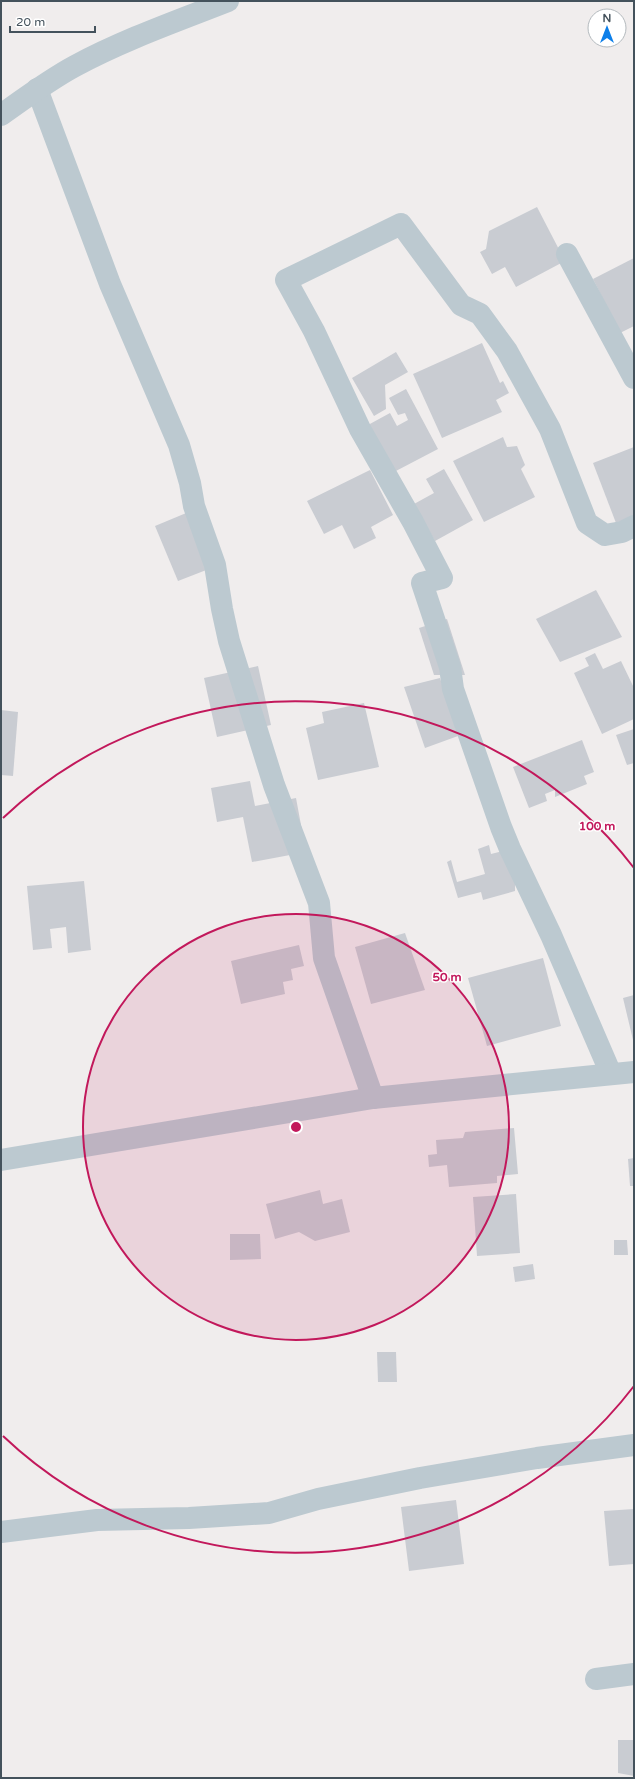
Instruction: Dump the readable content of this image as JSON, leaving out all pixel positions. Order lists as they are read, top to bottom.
{
  "scale_bar": "20 m",
  "north": "top",
  "rings": ["100 m", "50 m"]
}
